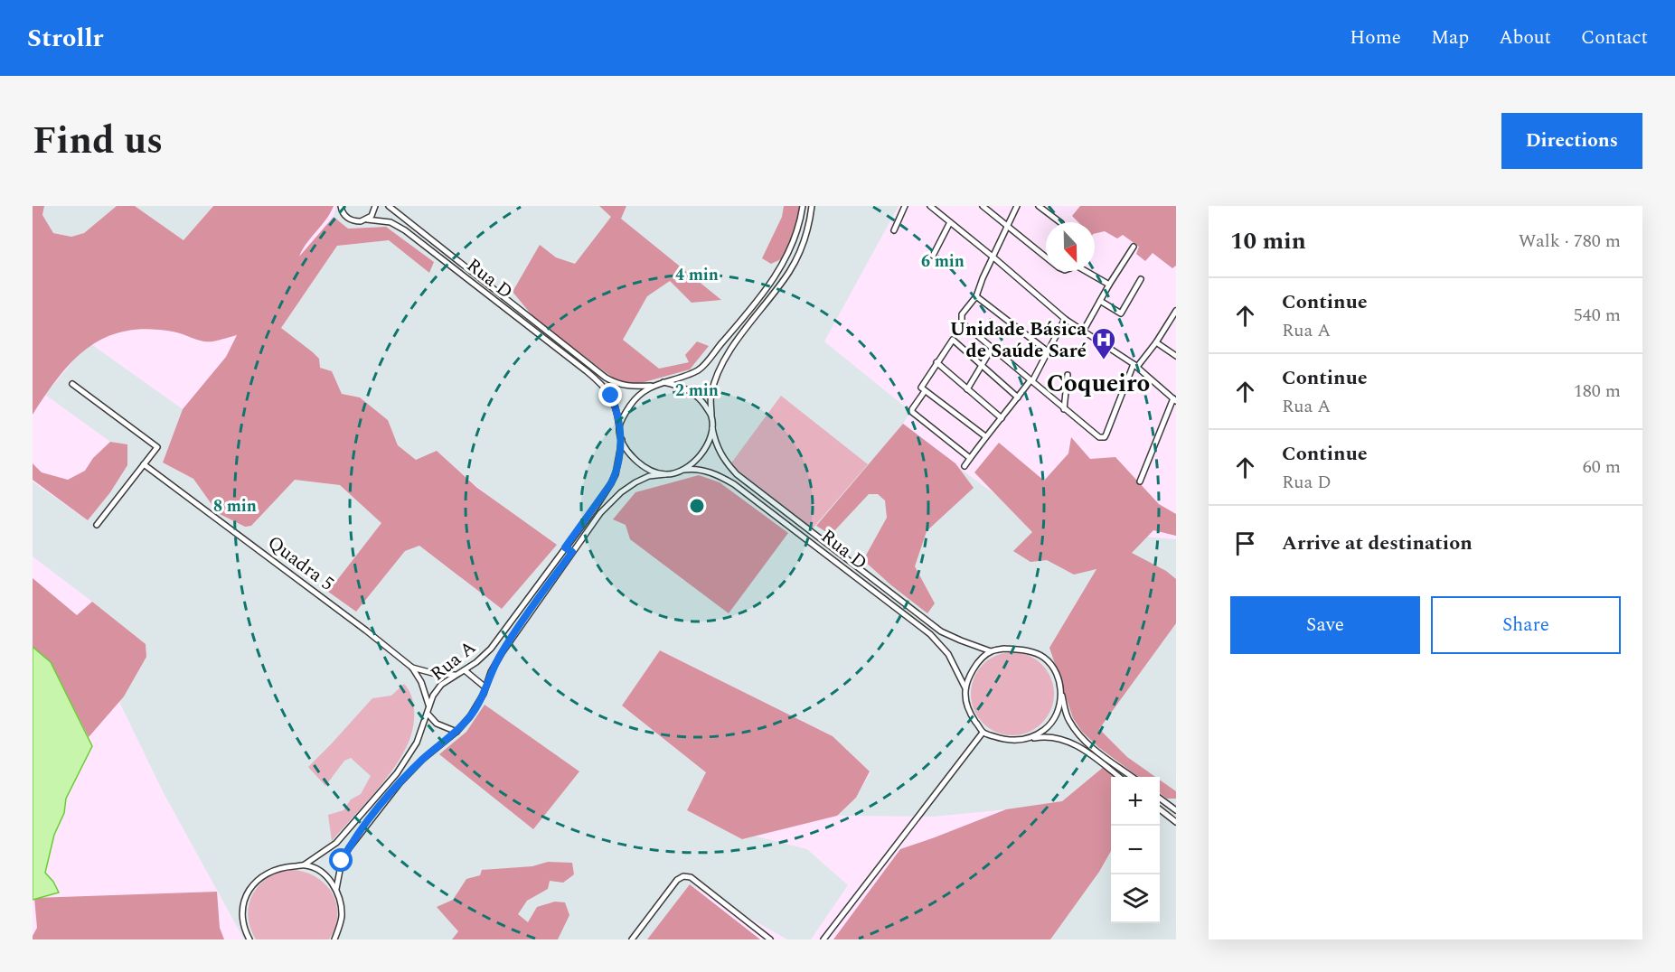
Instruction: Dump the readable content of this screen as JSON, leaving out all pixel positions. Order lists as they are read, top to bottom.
{
  "streets": {
    "street": ["Rua D", "Quadra 5", "Rua A"]
  },
  "crossings": [
    ["Rua D", "Rua A"],
    ["Quadra 5", "Rua A"]
  ],
  "districts": ["Coqueiro"],
  "places": {
    "hospital": ["Unidade Básica de Saúde Saré"]
  },
  "north": "bottom",
  "page": {
    "header": "Strollr",
    "nav": [
      "Home",
      "Map",
      "About",
      "Contact"
    ],
    "title": "Find us",
    "buttons": [
      "Directions",
      ["Save", "Share"]
    ],
    "heading": ["10 min", "Walk · 780 m"],
    "list": [
      ["Continue", "Rua A", "540 m"],
      ["Continue", "Rua A", "180 m"],
      ["Continue", "Rua D", "60 m"],
      "Arrive at destination"
    ],
    "map_buttons": ["+", "−"]
  },
  "rings": [
    "6 min",
    "4 min",
    "2 min",
    "8 min"
  ]
}
